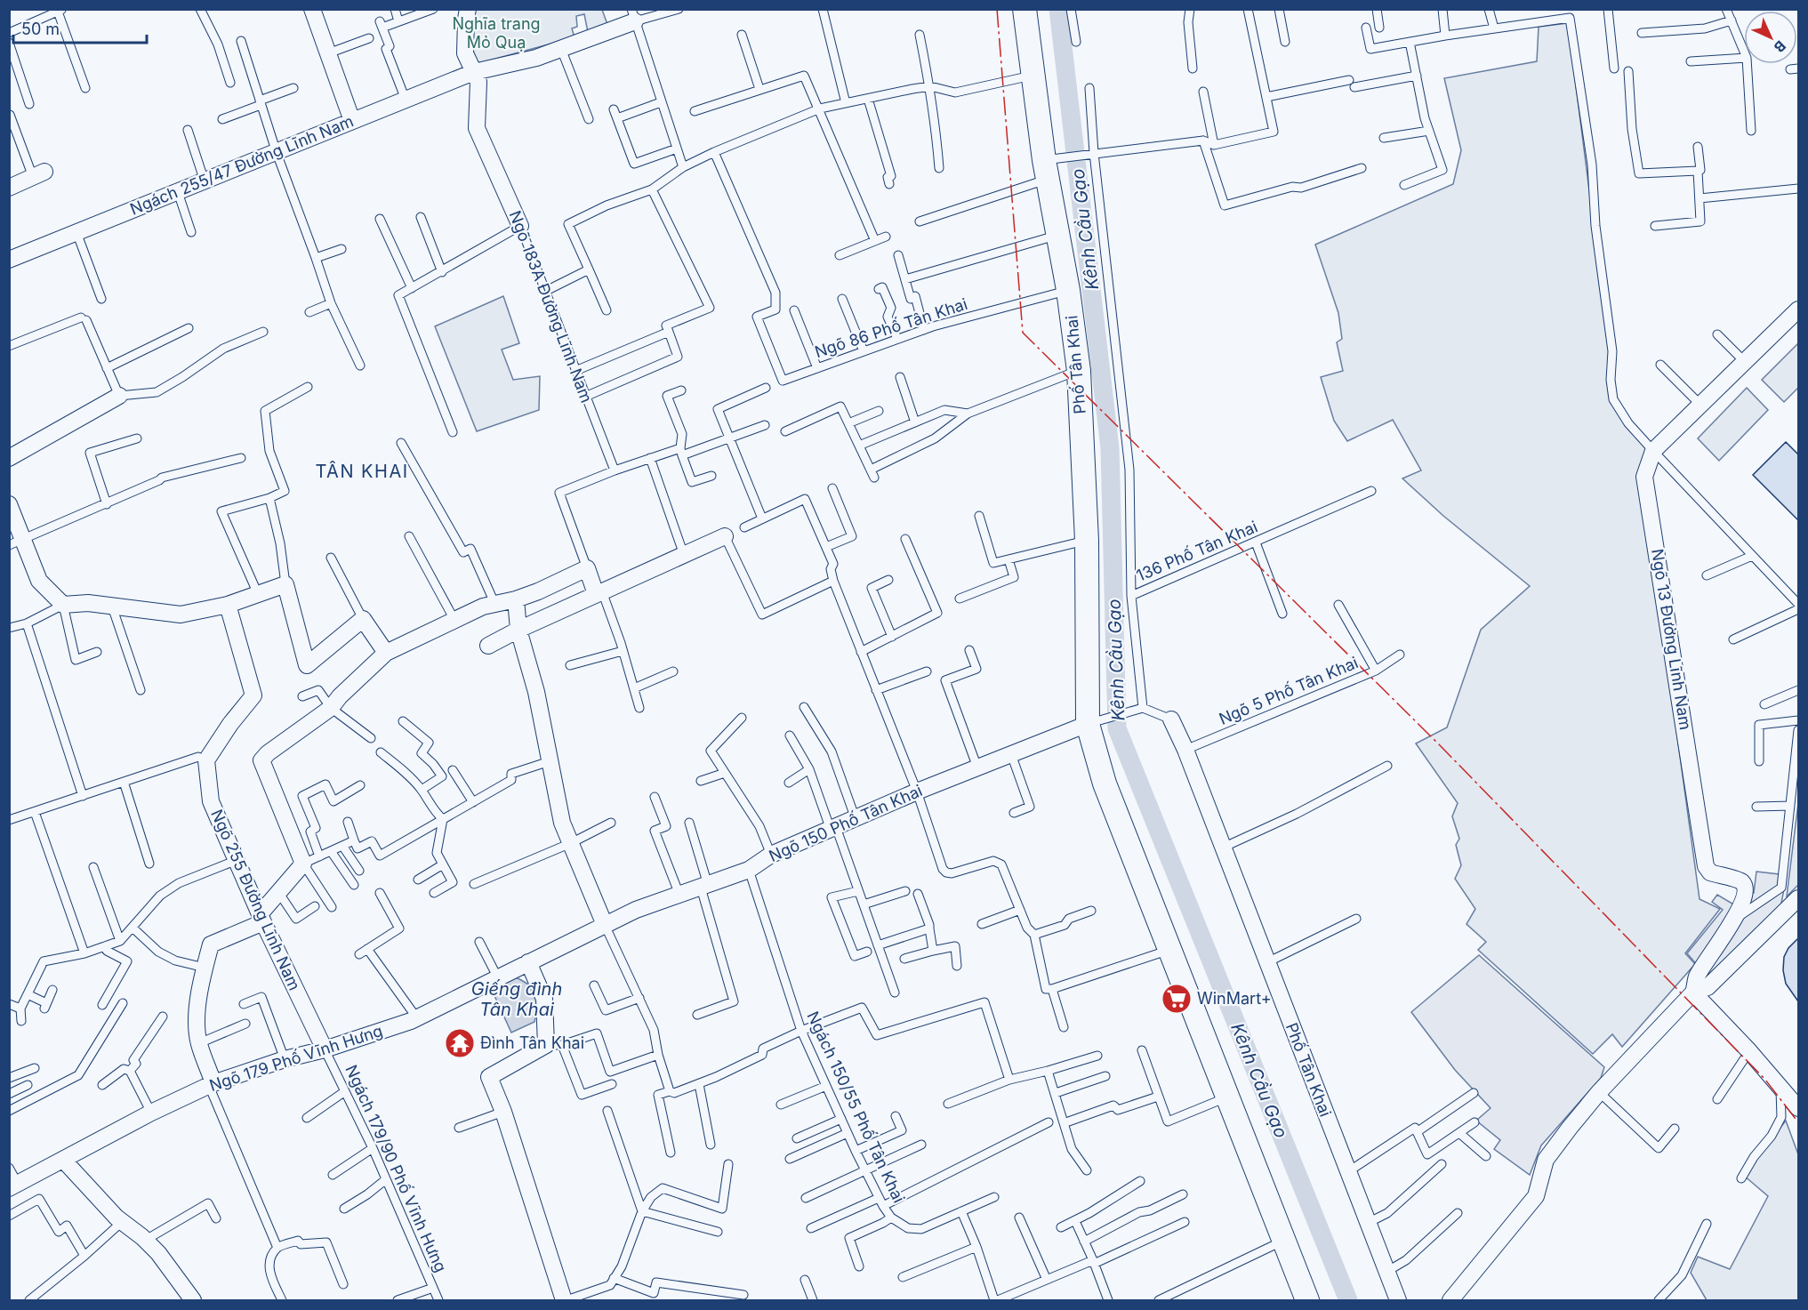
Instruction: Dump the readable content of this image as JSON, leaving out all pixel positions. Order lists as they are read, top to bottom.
{
  "streets": {
    "street": [
      "Ngách 255/47 Đường Lĩnh Nam",
      "Ngõ 183A Đường Lĩnh Nam",
      "Phố Tân Khai",
      "Ngõ 13 Đường Lĩnh Nam",
      "Ngõ 150 Phố Tân Khai",
      "Ngõ 255 Đường Lĩnh Nam",
      "Ngõ 179 Phố Vĩnh Hưng"
    ],
    "lane": [
      "Ngõ 86 Phố Tân Khai",
      "136 Phố Tân Khai",
      "Ngõ 5 Phố Tân Khai",
      "Ngách 150/55 Phố Tân Khai",
      "Ngách 179/90 Phố Vĩnh Hưng"
    ]
  },
  "crossings": [
    ["Ngách 255/47 Đường Lĩnh Nam", "Ngõ 183A Đường Lĩnh Nam"],
    ["Ngõ 86 Phố Tân Khai", "Phố Tân Khai"],
    ["Phố Tân Khai", "Ngõ 5 Phố Tân Khai"],
    ["Phố Tân Khai", "Ngõ 150 Phố Tân Khai"],
    ["Ngõ 150 Phố Tân Khai", "Ngõ 179 Phố Vĩnh Hưng"],
    ["Ngõ 150 Phố Tân Khai", "Ngách 150/55 Phố Tân Khai"],
    ["Ngõ 255 Đường Lĩnh Nam", "Ngõ 179 Phố Vĩnh Hưng"],
    ["Ngõ 255 Đường Lĩnh Nam", "Ngách 179/90 Phố Vĩnh Hưng"],
    ["Ngõ 179 Phố Vĩnh Hưng", "Ngách 179/90 Phố Vĩnh Hưng"]
  ],
  "districts": ["TÂN KHAI"],
  "water": ["Kênh Cầu Gạo", "Giếng đình Tân Khai"],
  "parks": ["Nghĩa trang Mỏ Quạ"],
  "places": {
    "supermarket": ["WinMart+"],
    "temple": ["Đình Tân Khai"]
  },
  "scale_bar": "50 m",
  "north": "bottom right"
}
